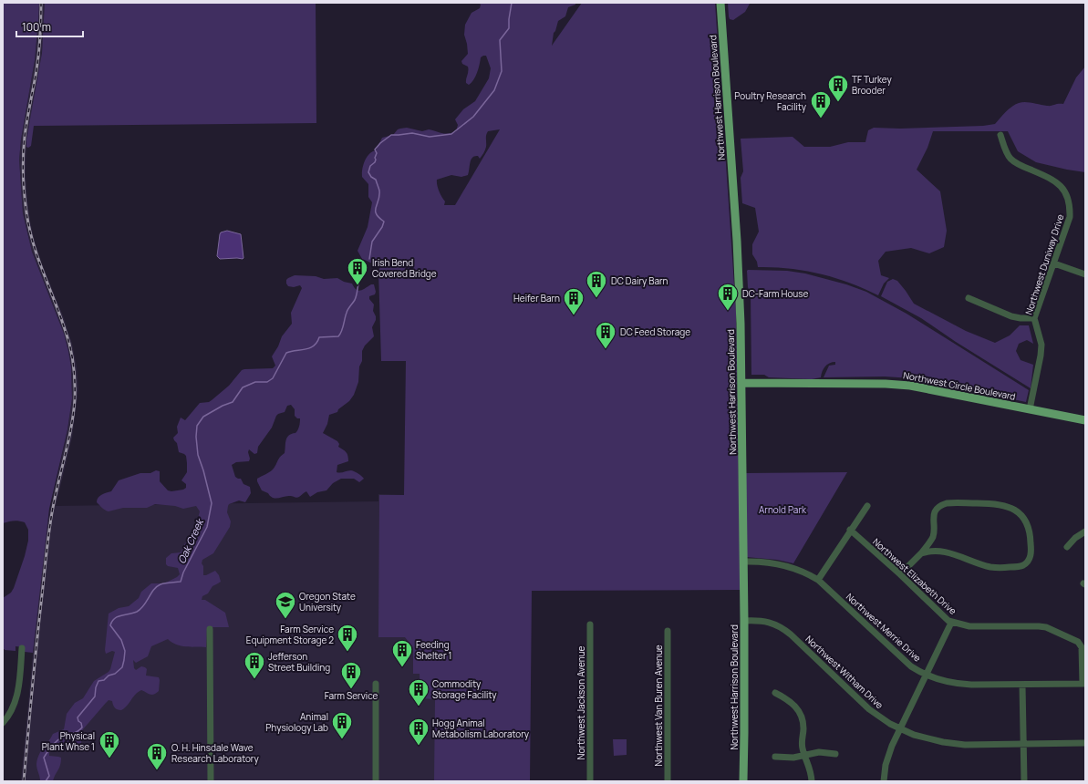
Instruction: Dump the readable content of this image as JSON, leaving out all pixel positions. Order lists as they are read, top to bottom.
{
  "streets": {
    "main road": ["Northwest Harrison Boulevard", "Northwest Circle Boulevard"],
    "street": [
      "Northwest Duniway Drive",
      "Northwest Elizabeth Drive",
      "Northwest Merrie Drive",
      "Northwest Witham Drive",
      "Northwest Jackson Avenue",
      "Northwest Van Buren Avenue"
    ]
  },
  "crossings": [
    ["Northwest Harrison Boulevard", "Northwest Circle Boulevard"],
    ["Northwest Harrison Boulevard", "Northwest Merrie Drive"],
    ["Northwest Harrison Boulevard", "Northwest Witham Drive"],
    ["Northwest Duniway Drive", "Northwest Circle Boulevard"],
    ["Northwest Elizabeth Drive", "Northwest Merrie Drive"]
  ],
  "water": ["Oak Creek"],
  "parks": ["Arnold Park"],
  "places": {
    "building": [
      "TF Turkey Brooder",
      "Poultry Research Facility",
      "Irish Bend Covered Bridge",
      "DC Dairy Barn",
      "DC-Farm House",
      "Heifer Barn",
      "DC Feed Storage",
      "Farm Service Equipment Storage 2",
      "Feeding Shelter 1",
      "Jefferson Street Building",
      "Farm Service",
      "Commodity Storage Facility",
      "Animal Physiology Lab",
      "Hogg Animal Metabolism Laboratory",
      "Physical Plant Whse 1",
      "O. H. Hinsdale Wave Research Laboratory"
    ],
    "school or university": ["Oregon State University"]
  },
  "scale_bar": "100 m"
}
